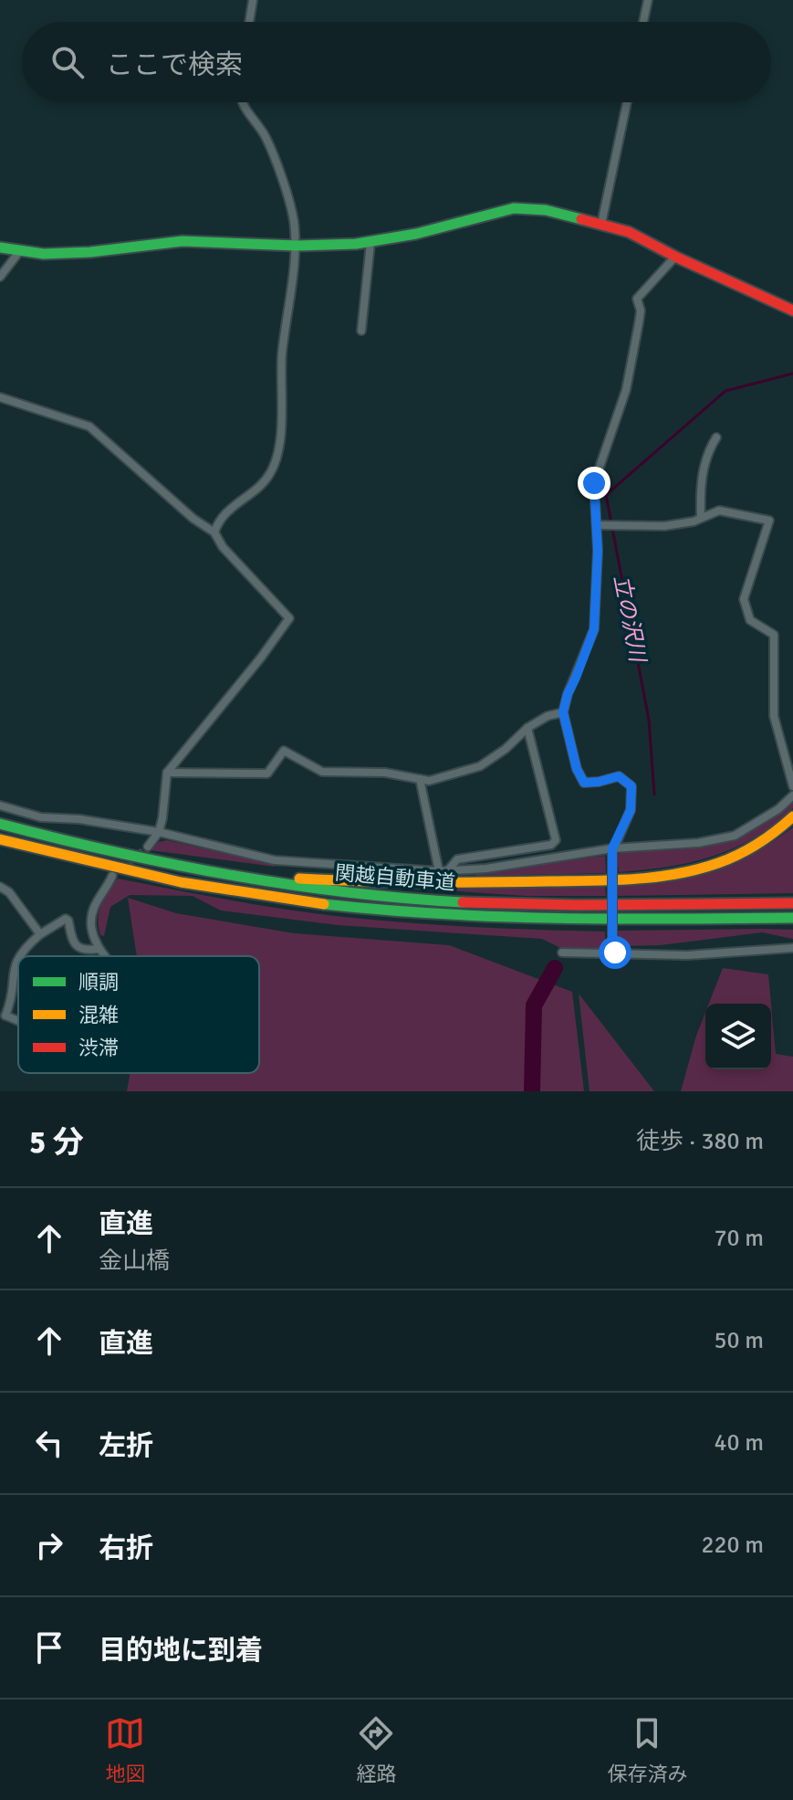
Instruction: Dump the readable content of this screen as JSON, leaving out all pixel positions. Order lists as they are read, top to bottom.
{
  "streets": {
    "main road": ["関越自動車道"]
  },
  "water": ["立の沢川"],
  "legend": ["順調", "混雑", "渋滞"],
  "page": {
    "search": "ここで検索",
    "heading": ["5 分", "徒歩 · 380 m"],
    "list": [
      ["直進", "金山橋", "70 m"],
      ["直進", "50 m"],
      ["左折", "40 m"],
      ["右折", "220 m"],
      "目的地に到着"
    ],
    "nav": ["地図", "経路", "保存済み"]
  }
}
